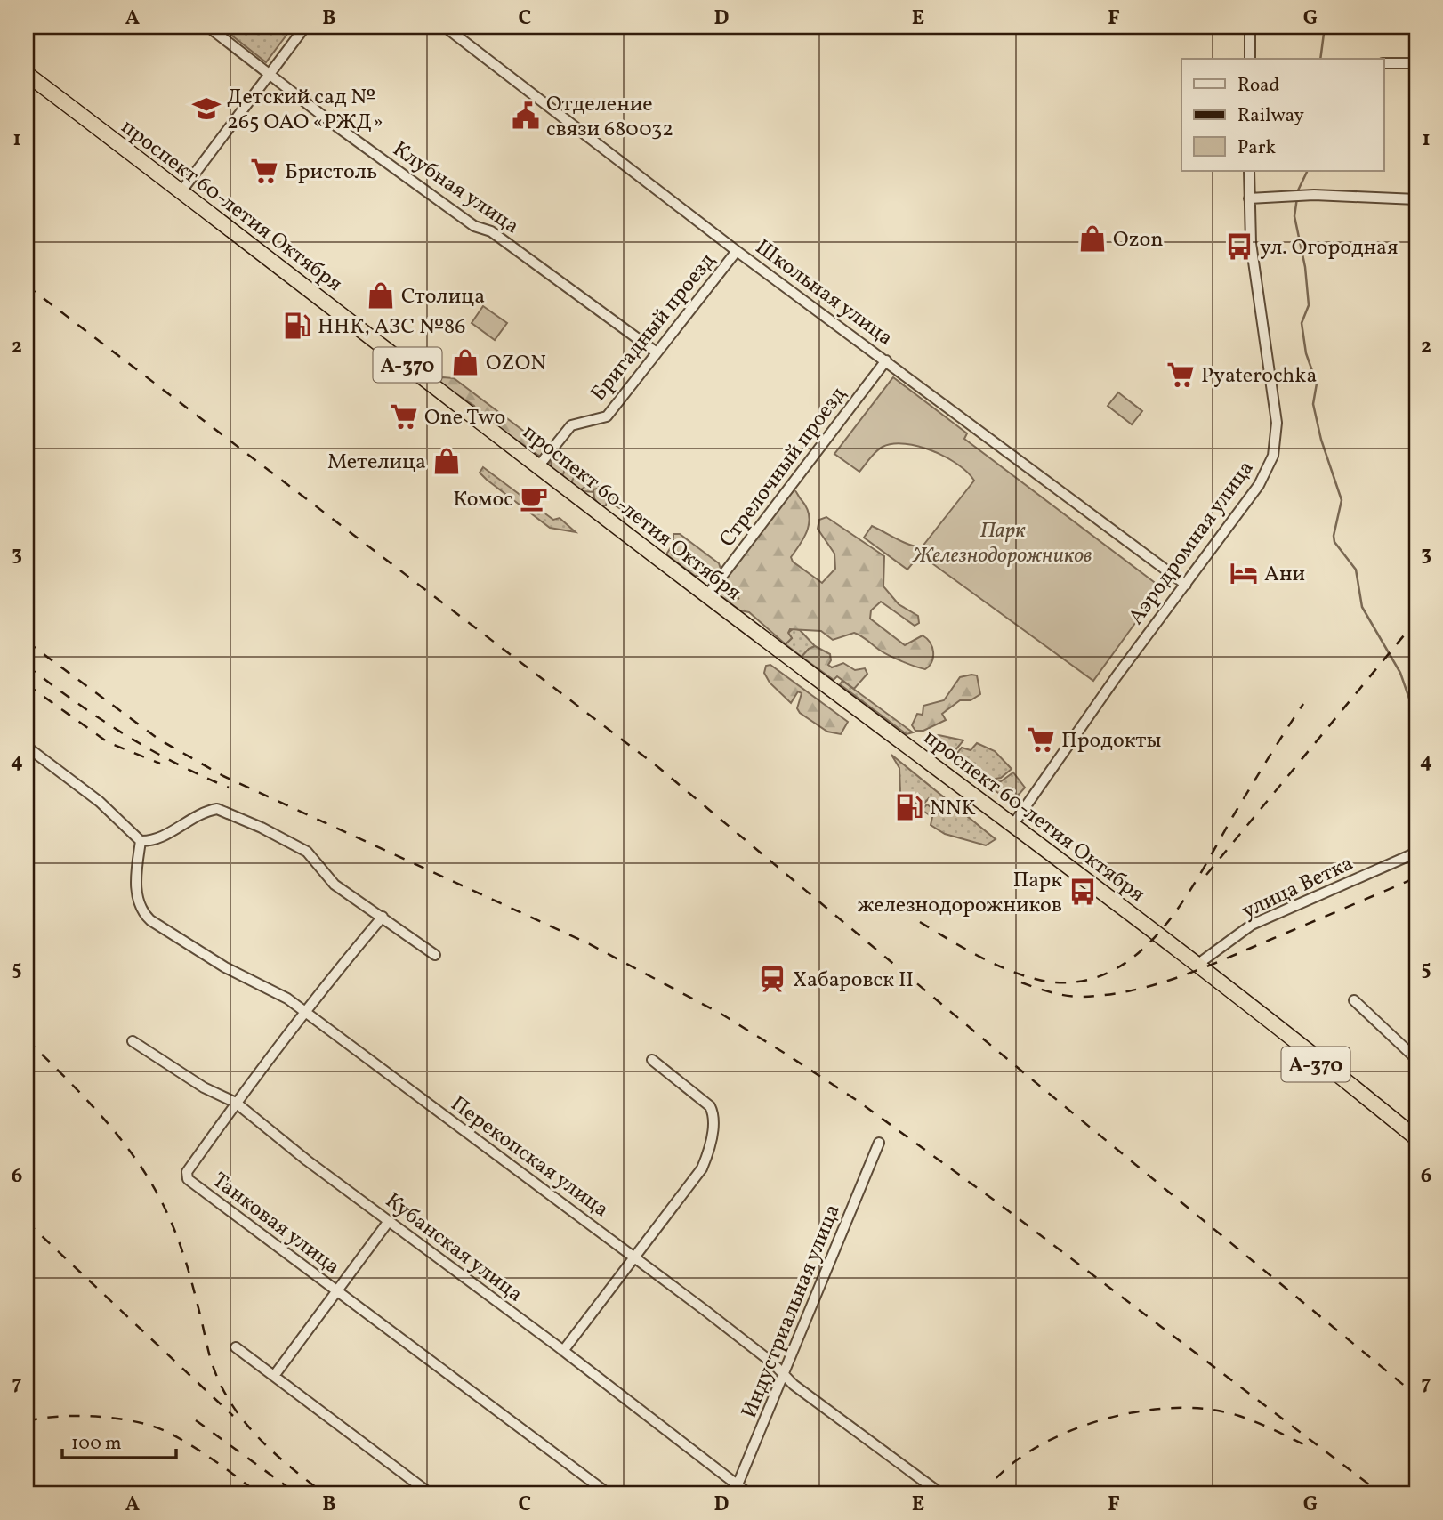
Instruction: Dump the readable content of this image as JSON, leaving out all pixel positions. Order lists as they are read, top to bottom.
{
  "streets": {
    "highway": ["проспект 60-летия Октября", "А-370"],
    "street": [
      "Клубная улица",
      "Школьная улица",
      "Бригадный проезд",
      "Стрелочный проезд",
      "Аэродромная улица",
      "улица Ветка",
      "Перекопская улица",
      "Танковая улица",
      "Кубанская улица",
      "Индустриальная улица"
    ]
  },
  "crossings": [
    ["Клубная улица", "Бригадный проезд"],
    ["проспект 60-летия Октября", "Бригадный проезд"],
    ["проспект 60-летия Октября", "Стрелочный проезд"],
    ["проспект 60-летия Октября", "Аэродромная улица"],
    ["проспект 60-летия Октября", "улица Ветка"],
    ["Школьная улица", "Бригадный проезд"],
    ["Школьная улица", "Стрелочный проезд"],
    ["Школьная улица", "Аэродромная улица"],
    ["Перекопская улица", "Танковая улица"],
    ["Перекопская улица", "Индустриальная улица"],
    ["Танковая улица", "Кубанская улица"],
    ["Кубанская улица", "Индустриальная улица"]
  ],
  "parks": ["Парк Железнодорожников"],
  "places": {
    "school or university": ["Детский сад № 265 ОАО «РЖД»"],
    "public building": ["Отделение связи 680032"],
    "supermarket": [
      "Бристоль",
      "Pyaterochka",
      "One Two",
      "Продокты"
    ],
    "shop": [
      "Ozon",
      "Столица",
      "OZON",
      "Метелица"
    ],
    "bus stop": ["ул. Огородная", "Парк железнодорожников"],
    "fuel station": ["ННК, АЗС №86", "NNK"],
    "cafe": ["Комос"],
    "hotel": ["Ани"],
    "station": ["Хабаровск II"]
  },
  "legend": ["Road", "Railway", "Park"],
  "scale_bar": "100 m",
  "grid": {
    "columns": [
      "A",
      "B",
      "C",
      "D",
      "E",
      "F",
      "G"
    ],
    "rows": [
      "1",
      "2",
      "3",
      "4",
      "5",
      "6",
      "7"
    ]
  }
}
